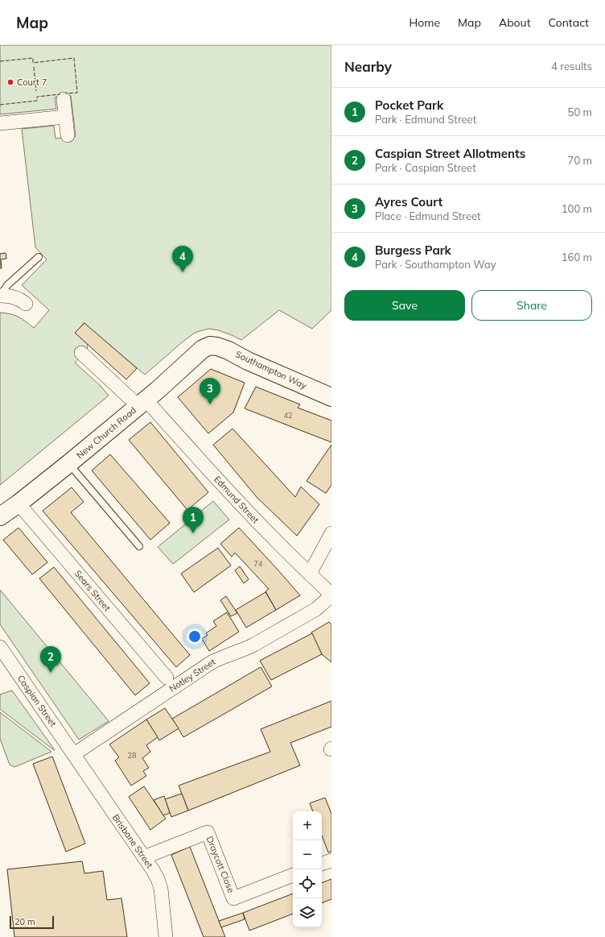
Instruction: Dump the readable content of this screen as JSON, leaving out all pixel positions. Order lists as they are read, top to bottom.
{
  "streets": {
    "main road": ["Southampton Way", "New Church Road"],
    "street": [
      "Edmund Street",
      "Sears Street",
      "Notley Street",
      "Caspian Street",
      "Brisbane Street",
      "Draycott Close"
    ]
  },
  "crossings": [
    ["Southampton Way", "New Church Road"],
    ["New Church Road", "Edmund Street"],
    ["New Church Road", "Sears Street"],
    ["Edmund Street", "Notley Street"],
    ["Notley Street", "Caspian Street"],
    ["Notley Street", "Brisbane Street"],
    ["Caspian Street", "Brisbane Street"],
    ["Brisbane Street", "Draycott Close"]
  ],
  "places": ["Court 7"],
  "house_numbers": ["42", "74", "28"],
  "scale_bar": "20 m",
  "page": {
    "header": "Map",
    "nav": [
      "Home",
      "Map",
      "About",
      "Contact"
    ],
    "heading": ["Nearby", "4 results"],
    "list": [
      {
        "mark": "1",
        "name": "Pocket Park",
        "note": "Park · Edmund Street",
        "value": "50 m"
      },
      {
        "mark": "2",
        "name": "Caspian Street Allotments",
        "note": "Park · Caspian Street",
        "value": "70 m"
      },
      {
        "mark": "3",
        "name": "Ayres Court",
        "note": "Place · Edmund Street",
        "value": "100 m"
      },
      {
        "mark": "4",
        "name": "Burgess Park",
        "note": "Park · Southampton Way",
        "value": "160 m"
      }
    ],
    "pins": [
      "4",
      "3",
      "1",
      "2"
    ],
    "buttons": ["Save", "Share"],
    "map_buttons": ["+", "−"],
    "scale": "20 m"
  }
}
